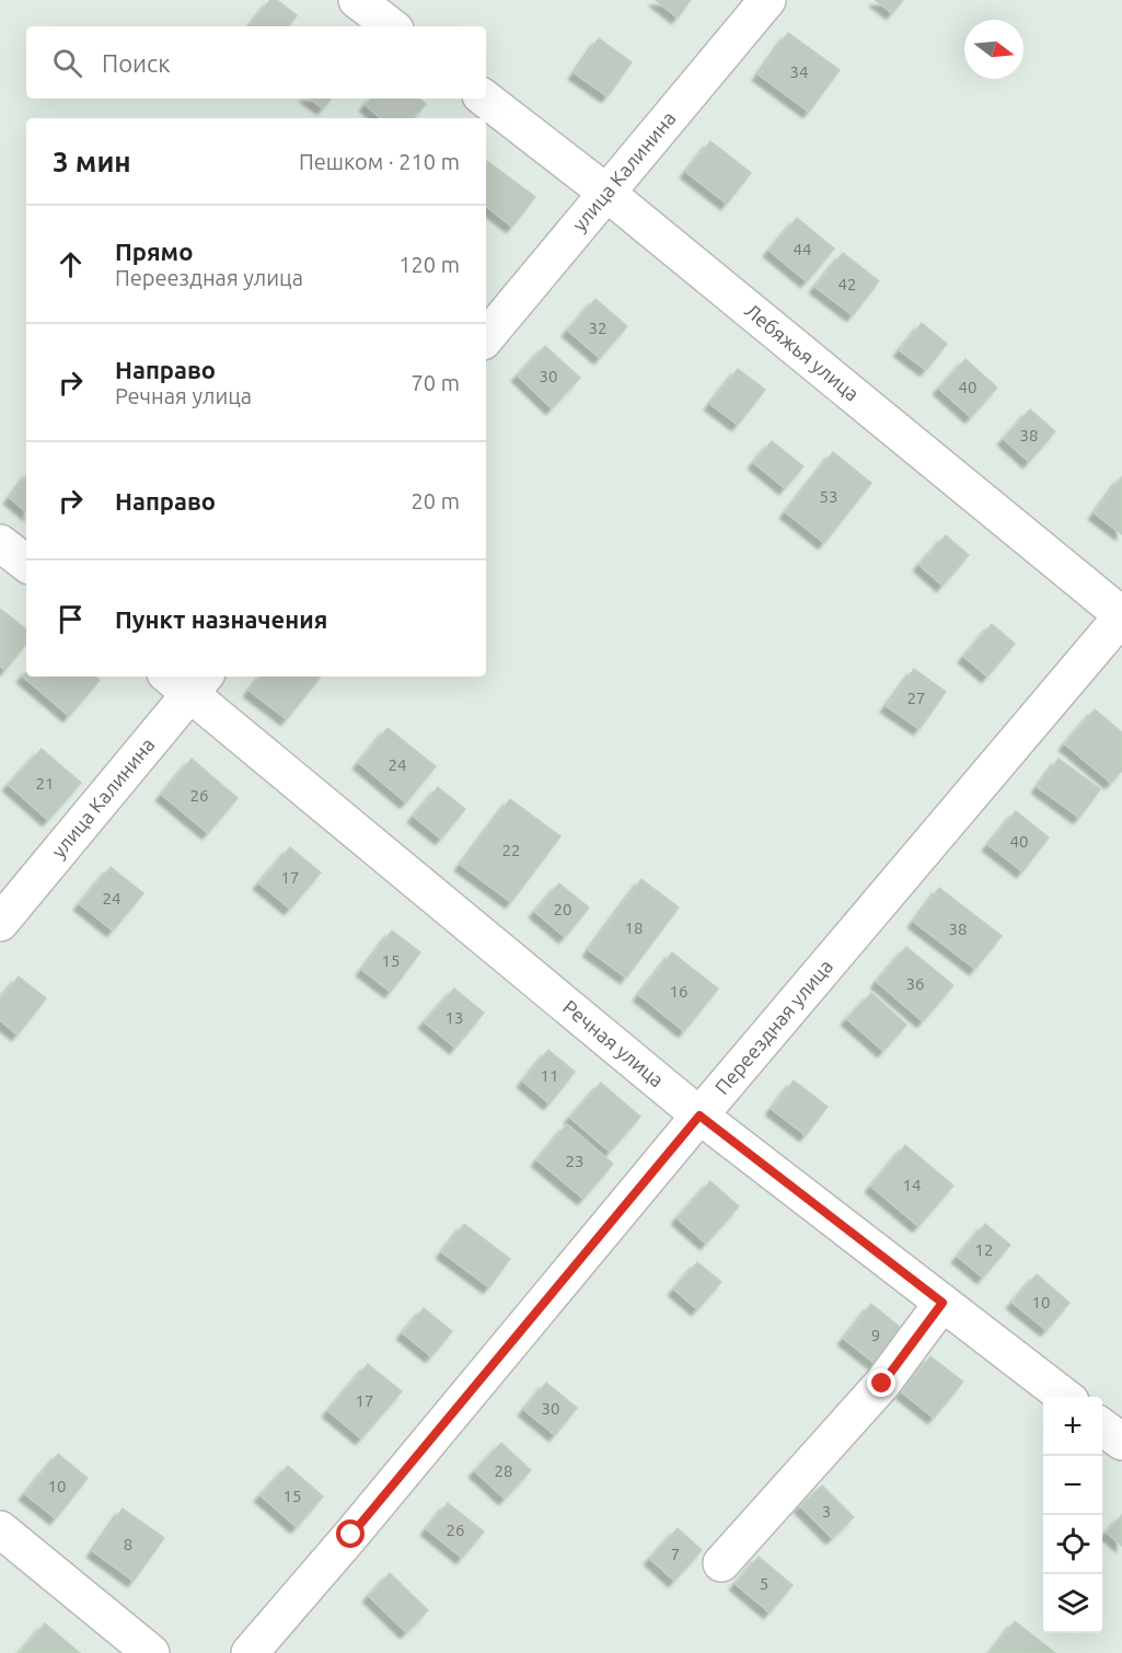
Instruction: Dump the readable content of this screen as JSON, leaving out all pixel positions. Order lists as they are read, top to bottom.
{
  "streets": {
    "street": [
      "улица Калинина",
      "Лебяжья улица",
      "Переездная улица",
      "Речная улица"
    ]
  },
  "crossings": [
    ["улица Калинина", "Лебяжья улица"],
    ["улица Калинина", "Речная улица"],
    ["Лебяжья улица", "Переездная улица"],
    ["Переездная улица", "Речная улица"]
  ],
  "house_numbers": [
    "34",
    "44",
    "42",
    "32",
    "30",
    "40",
    "38",
    "53",
    "27",
    "24",
    "21",
    "26",
    "40",
    "22",
    "17",
    "24",
    "20",
    "18",
    "38",
    "15",
    "36",
    "16",
    "13",
    "11",
    "23",
    "14",
    "12",
    "10",
    "9",
    "17",
    "30",
    "28",
    "10",
    "15",
    "3",
    "26",
    "8",
    "7",
    "5"
  ],
  "north": "right",
  "page": {
    "search": "Поиск",
    "heading": ["3 мин", "Пешком · 210 m"],
    "list": [
      ["Прямо", "Переездная улица", "120 m"],
      ["Направо", "Речная улица", "70 m"],
      ["Направо", "20 m"],
      "Пункт назначения"
    ],
    "map_buttons": ["+", "−"]
  }
}
